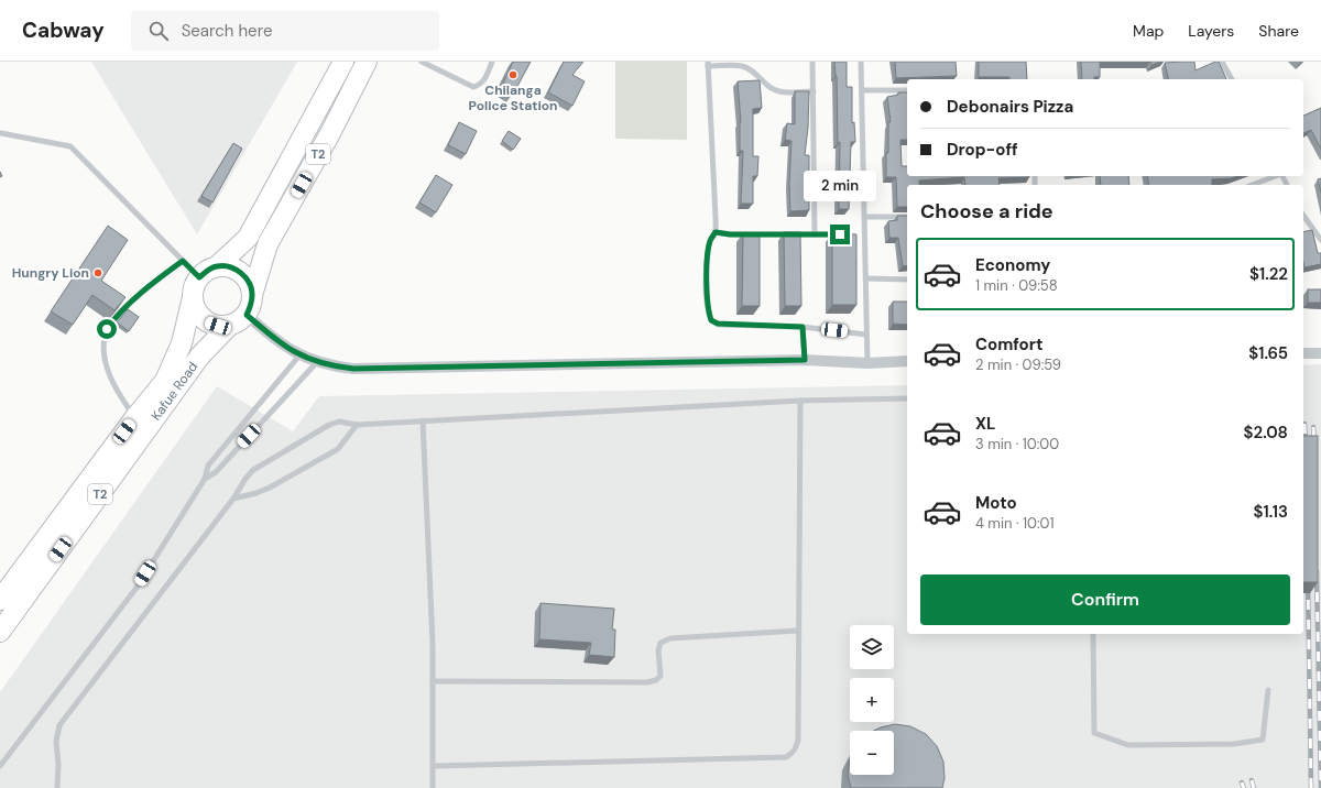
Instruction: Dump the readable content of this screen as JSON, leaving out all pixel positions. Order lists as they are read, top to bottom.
{
  "streets": {
    "highway": ["T2", "Kafue Road"]
  },
  "crossings": [
    ["T2", "Kafue Road"]
  ],
  "places": ["Chilanga Police Station", "Hungry Lion"],
  "page": {
    "header": "Cabway",
    "search": "Search here",
    "nav": ["Map", "Layers", "Share"],
    "banner": ["Debonairs Pizza", "Drop-off"],
    "bubble": "2 min",
    "heading": "Choose a ride",
    "list": [
      {
        "name": "Economy",
        "note": "1 min · 09:58",
        "value": "$1.22"
      },
      {
        "name": "Comfort",
        "note": "2 min · 09:59",
        "value": "$1.65"
      },
      {
        "name": "XL",
        "note": "3 min · 10:00",
        "value": "$2.08"
      },
      {
        "name": "Moto",
        "note": "4 min · 10:01",
        "value": "$1.13"
      }
    ],
    "buttons": "Confirm",
    "map_buttons": ["+", "−"]
  }
}
